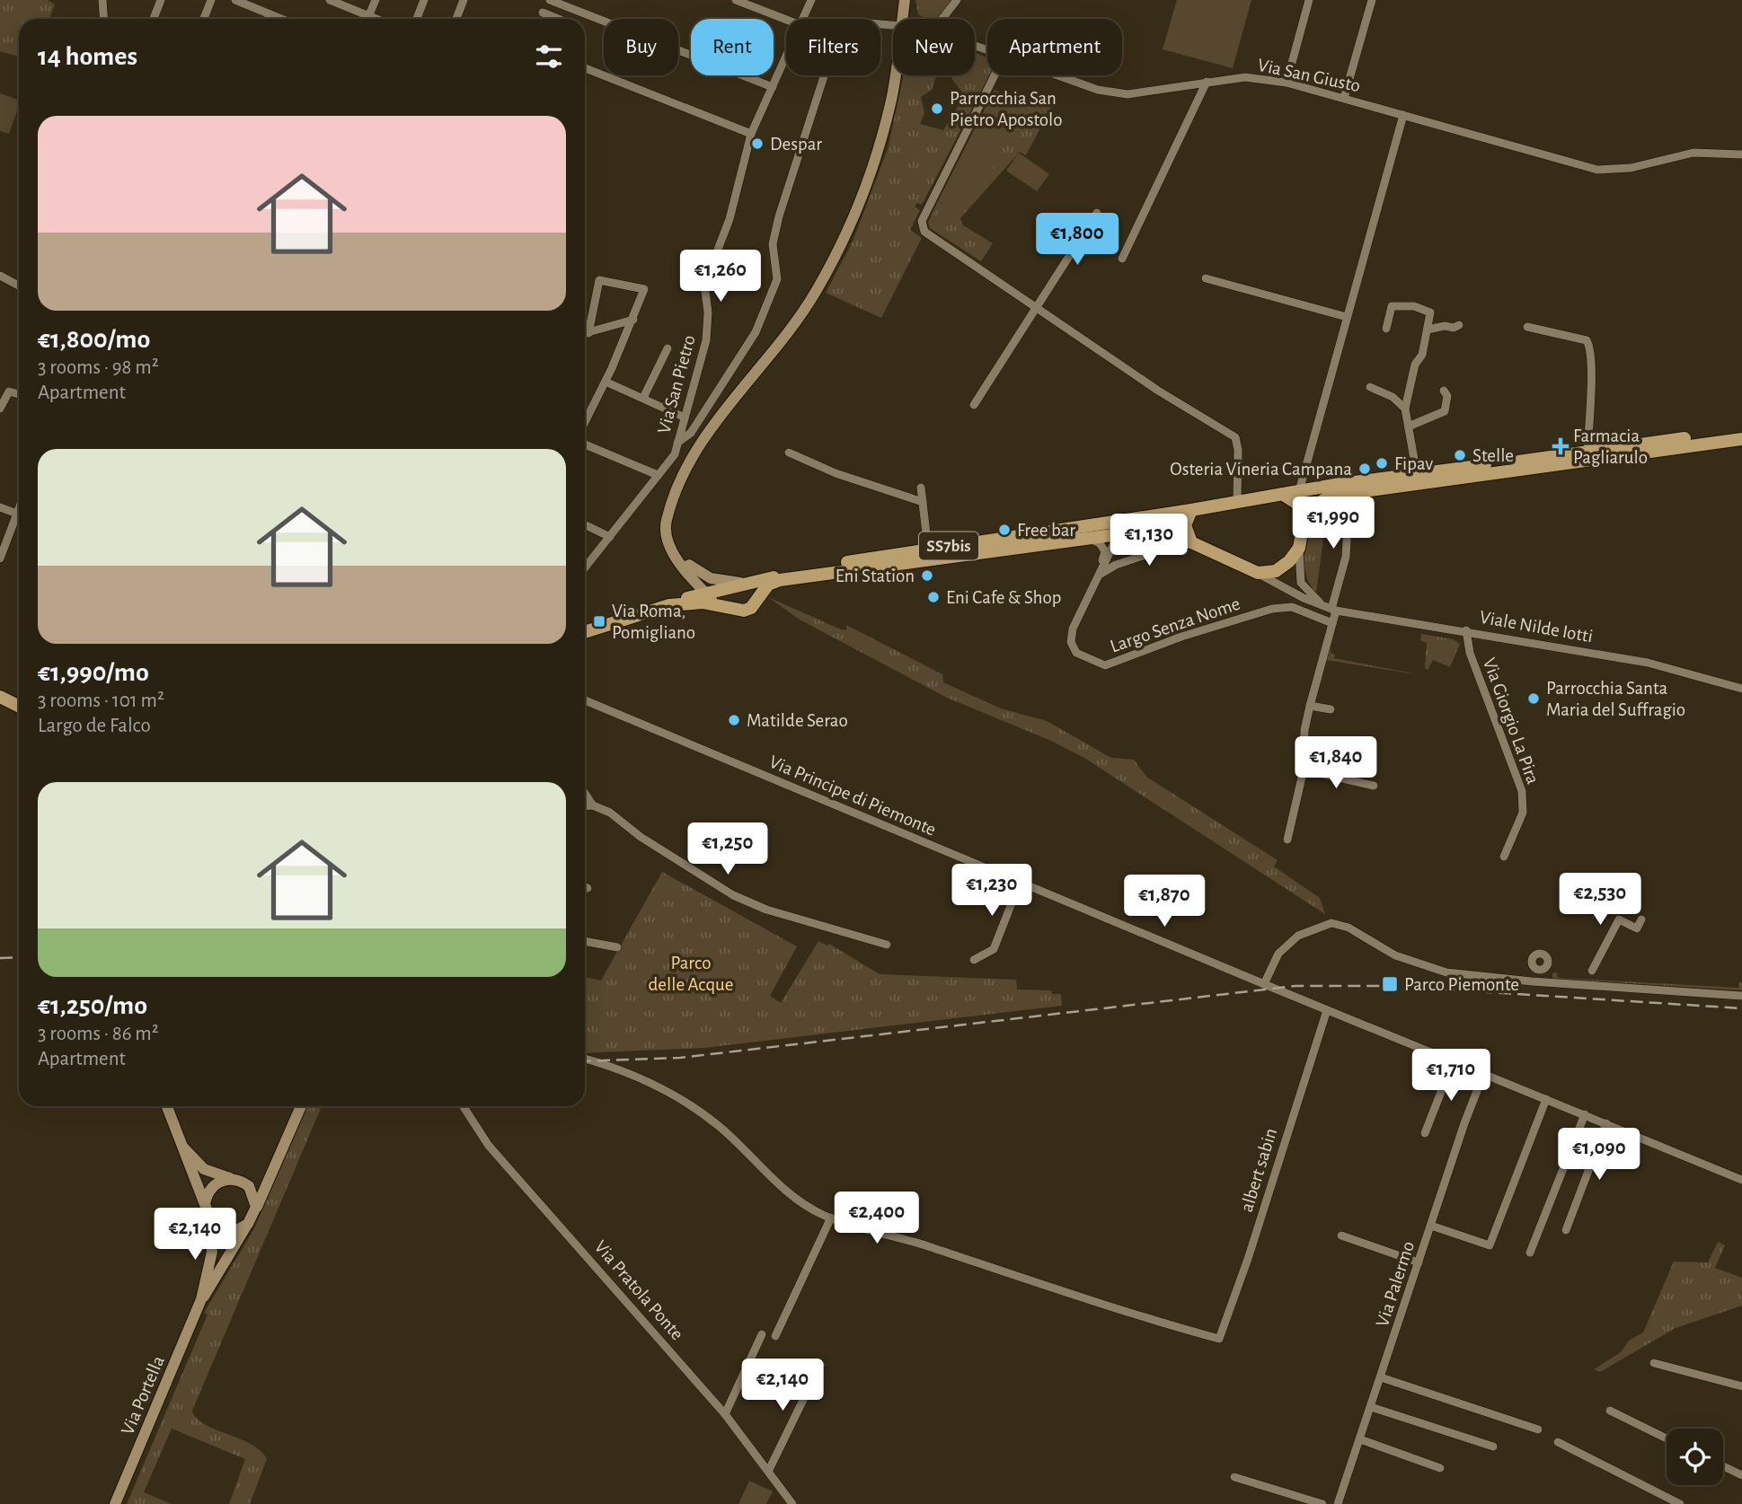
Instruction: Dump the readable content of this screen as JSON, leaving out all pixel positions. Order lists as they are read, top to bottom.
{
  "streets": {
    "main road": ["SS7bis", "Via Portella"],
    "street": [
      "Via San Giusto",
      "Via San Pietro",
      "Largo Senza Nome",
      "Viale Nilde Iotti",
      "Via Giorgio La Pira",
      "Via Principe di Piemonte",
      "albert sabin",
      "Via Palermo",
      "Via Pratola Ponte"
    ]
  },
  "crossings": [
    ["SS7bis", "Largo Senza Nome"],
    ["SS7bis", "Viale Nilde Iotti"],
    ["Viale Nilde Iotti", "Via Giorgio La Pira"],
    ["Via Principe di Piemonte", "albert sabin"],
    ["Via Principe di Piemonte", "Via Palermo"]
  ],
  "parks": ["Parco delle Acque"],
  "places": {
    "other": [
      "Parrocchia San Pietro Apostolo",
      "Despar",
      "Stelle",
      "Fipav",
      "Osteria Vineria Campana",
      "Free bar",
      "Eni Station",
      "Eni Cafe & Shop",
      "Parrocchia Santa Maria del Suffragio",
      "Matilde Serao"
    ],
    "health": ["Farmacia Pagliarulo"],
    "transit": ["Via Roma, Pomigliano", "Parco Piemonte"]
  },
  "page": {
    "chip": [
      "Buy",
      "Rent",
      "Filters",
      "New",
      "Apartment"
    ],
    "heading": "14 homes",
    "list": [
      {
        "name": "€1,800/mo",
        "note": "3 rooms · 98 m² · Apartment"
      },
      {
        "name": "€1,990/mo",
        "note": "3 rooms · 101 m² · Largo de Falco"
      },
      {
        "name": "€1,250/mo",
        "note": "3 rooms · 86 m² · Apartment"
      }
    ],
    "price": [
      "€1,800",
      "€1,260",
      "€1,990",
      "€1,130",
      "€1,840",
      "€1,250",
      "€1,230",
      "€2,530",
      "€1,870",
      "€1,710",
      "€1,090",
      "€2,400",
      "€2,140",
      "€2,140"
    ]
  }
}
